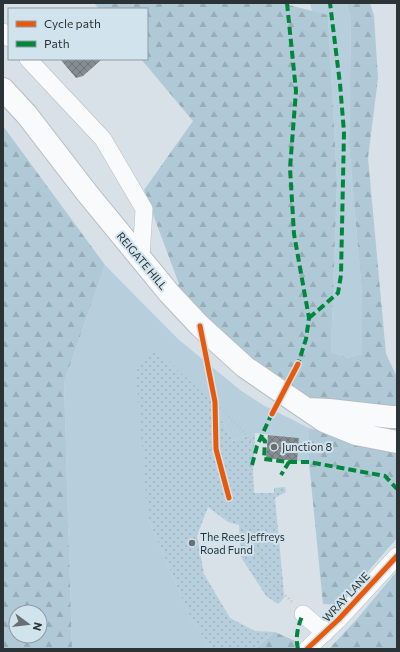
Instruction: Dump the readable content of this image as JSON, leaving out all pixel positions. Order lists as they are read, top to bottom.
{
  "streets": {
    "main road": ["REIGATE HILL"],
    "street": ["WRAY LANE"]
  },
  "places": ["Junction 8", "The Rees Jeffreys Road Fund"],
  "legend": ["Cycle path", "Path"],
  "north": "right"
}
